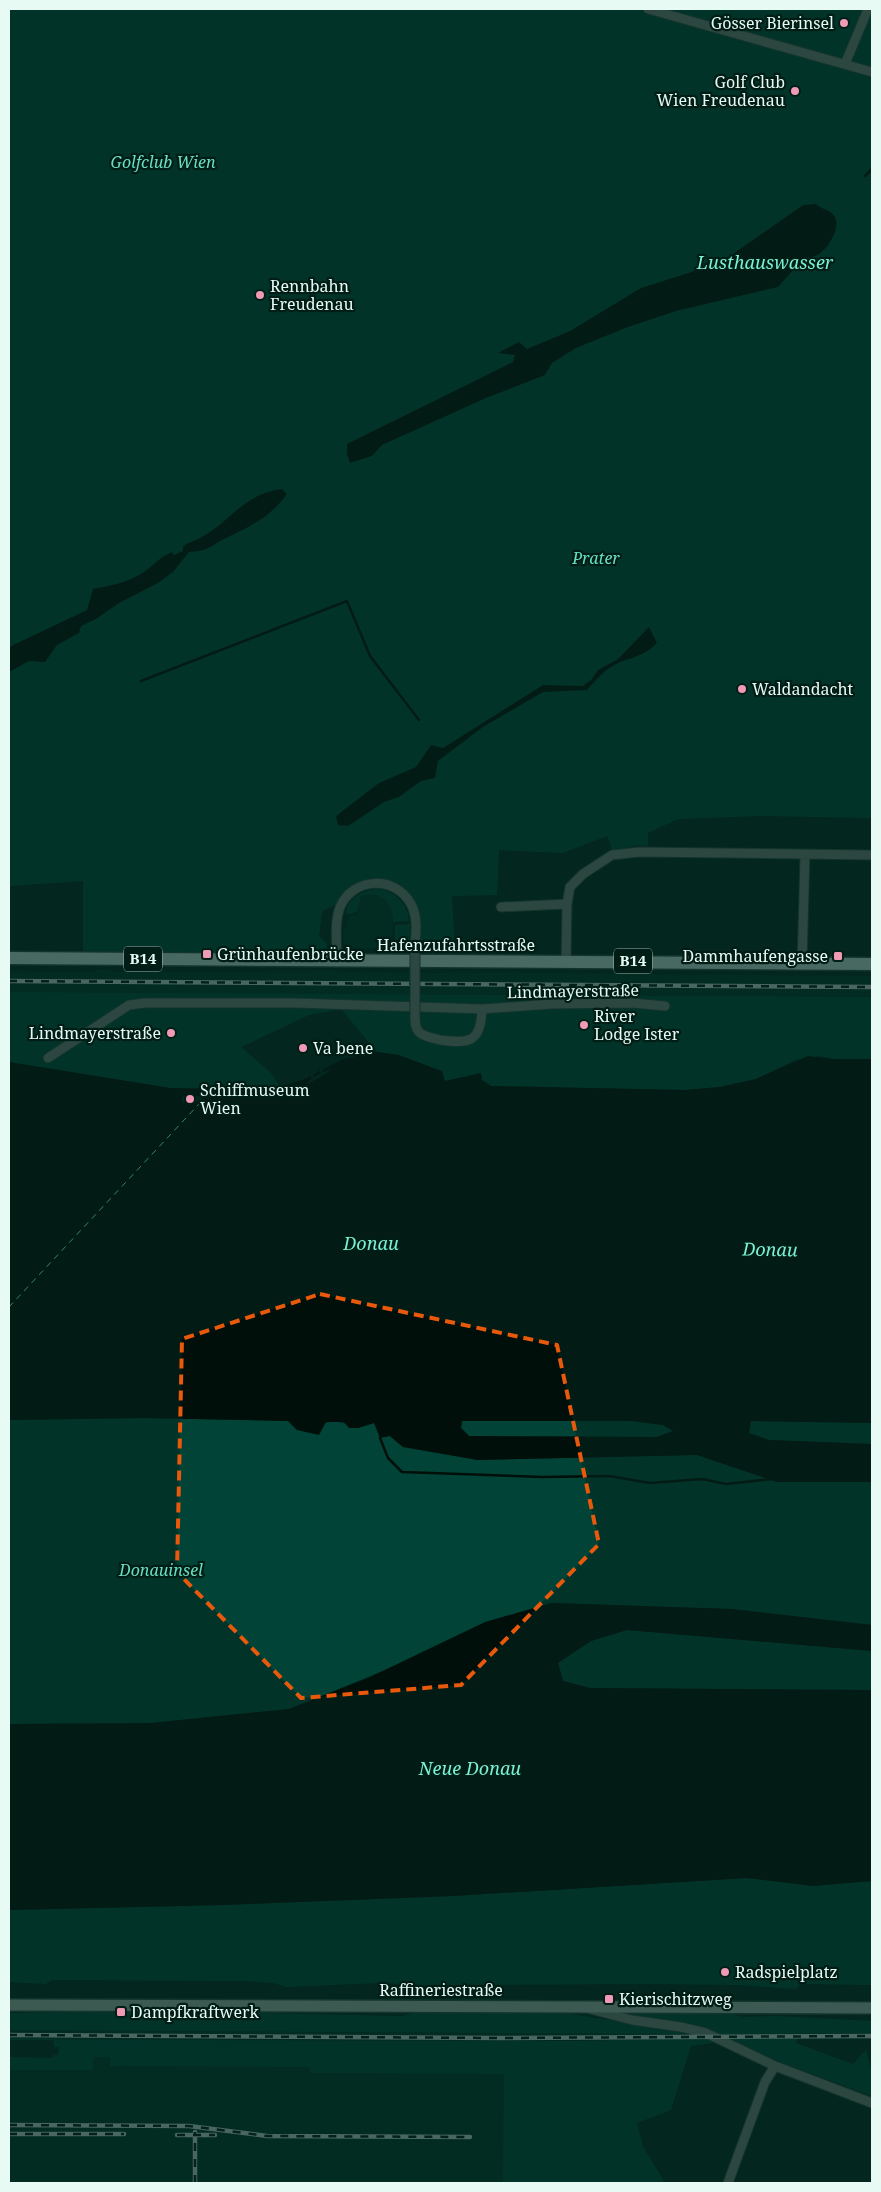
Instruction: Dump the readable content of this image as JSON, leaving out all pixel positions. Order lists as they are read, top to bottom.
{
  "streets": {
    "main road": ["Hafenzufahrtsstraße", "B14", "Raffineriestraße"],
    "street": ["Lindmayerstraße"]
  },
  "water": ["Lusthauswasser", "Donau", "Neue Donau"],
  "parks": ["Golfclub Wien", "Prater", "Donauinsel"],
  "places": {
    "other": [
      "Gösser Bierinsel",
      "Golf Club Wien Freudenau",
      "Rennbahn Freudenau",
      "Waldandacht",
      "River Lodge Ister",
      "Lindmayerstraße",
      "Va bene",
      "Schiffmuseum Wien",
      "Radspielplatz"
    ],
    "transit": [
      "Grünhaufenbrücke",
      "Dammhaufengasse",
      "Kierischitzweg",
      "Dampfkraftwerk"
    ]
  }
}
